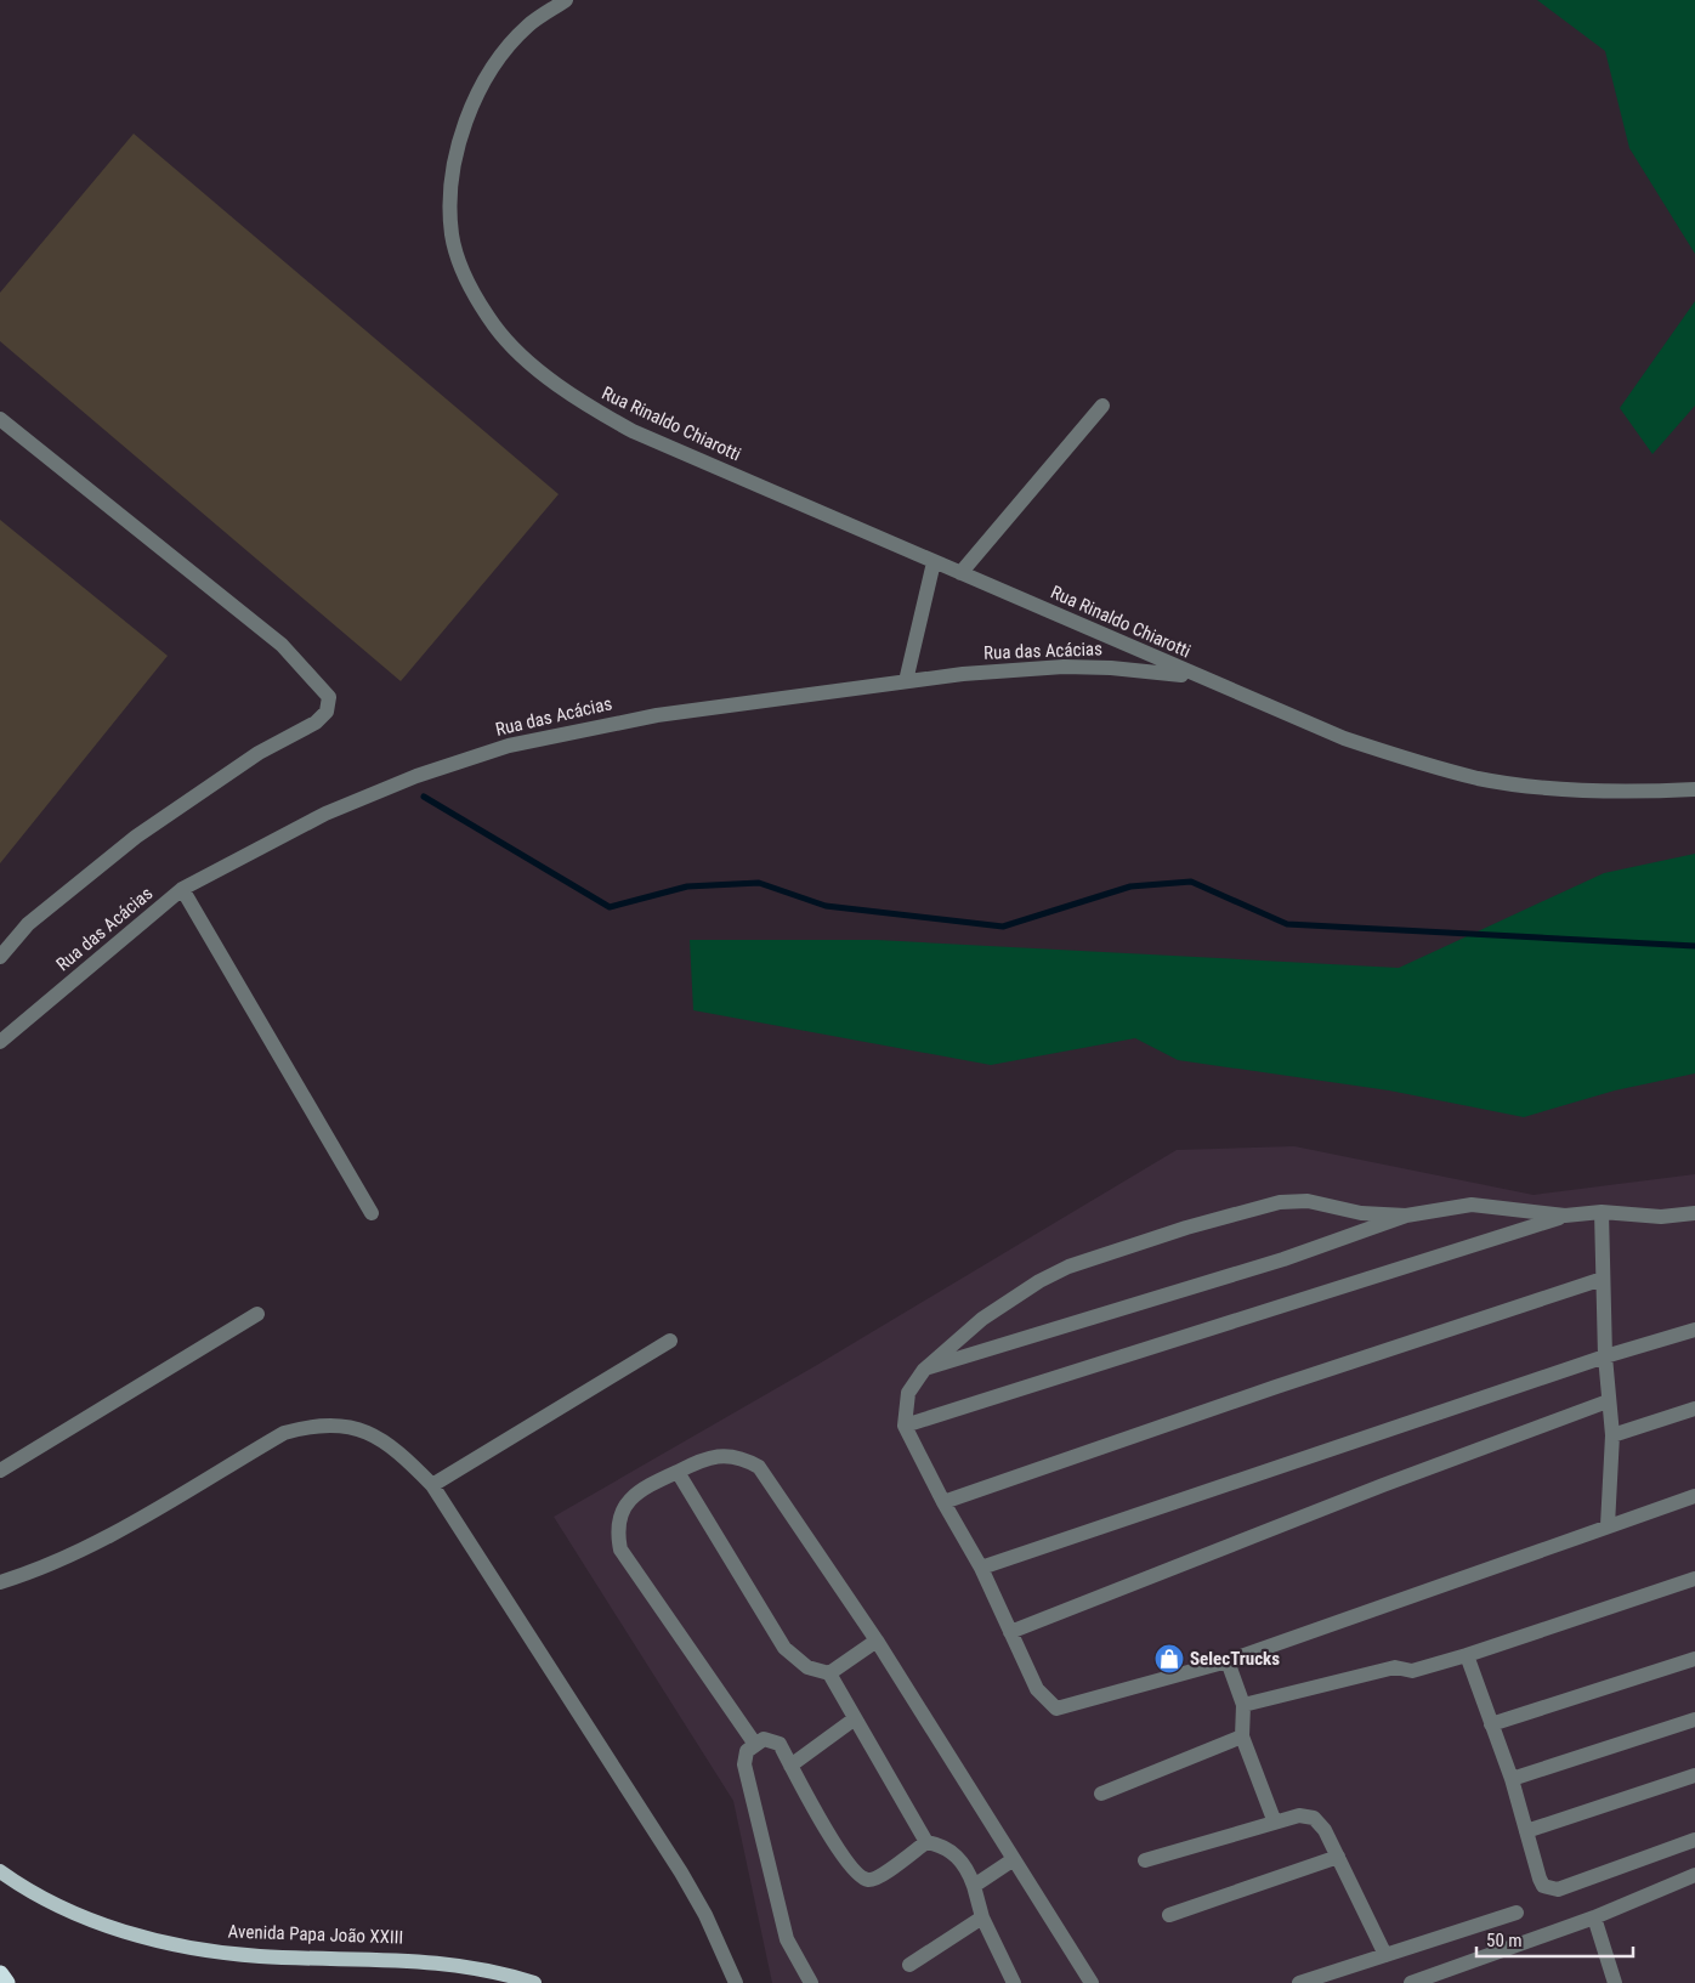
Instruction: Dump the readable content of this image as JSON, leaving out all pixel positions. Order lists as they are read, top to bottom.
{
  "streets": {
    "main road": ["Avenida Papa João XXIII"],
    "street": ["Rua Rinaldo Chiarotti", "Rua das Acácias"]
  },
  "crossings": [
    ["Rua Rinaldo Chiarotti", "Rua das Acácias"]
  ],
  "places": {
    "shop": ["SelecTrucks"]
  },
  "scale_bar": "50 m"
}
